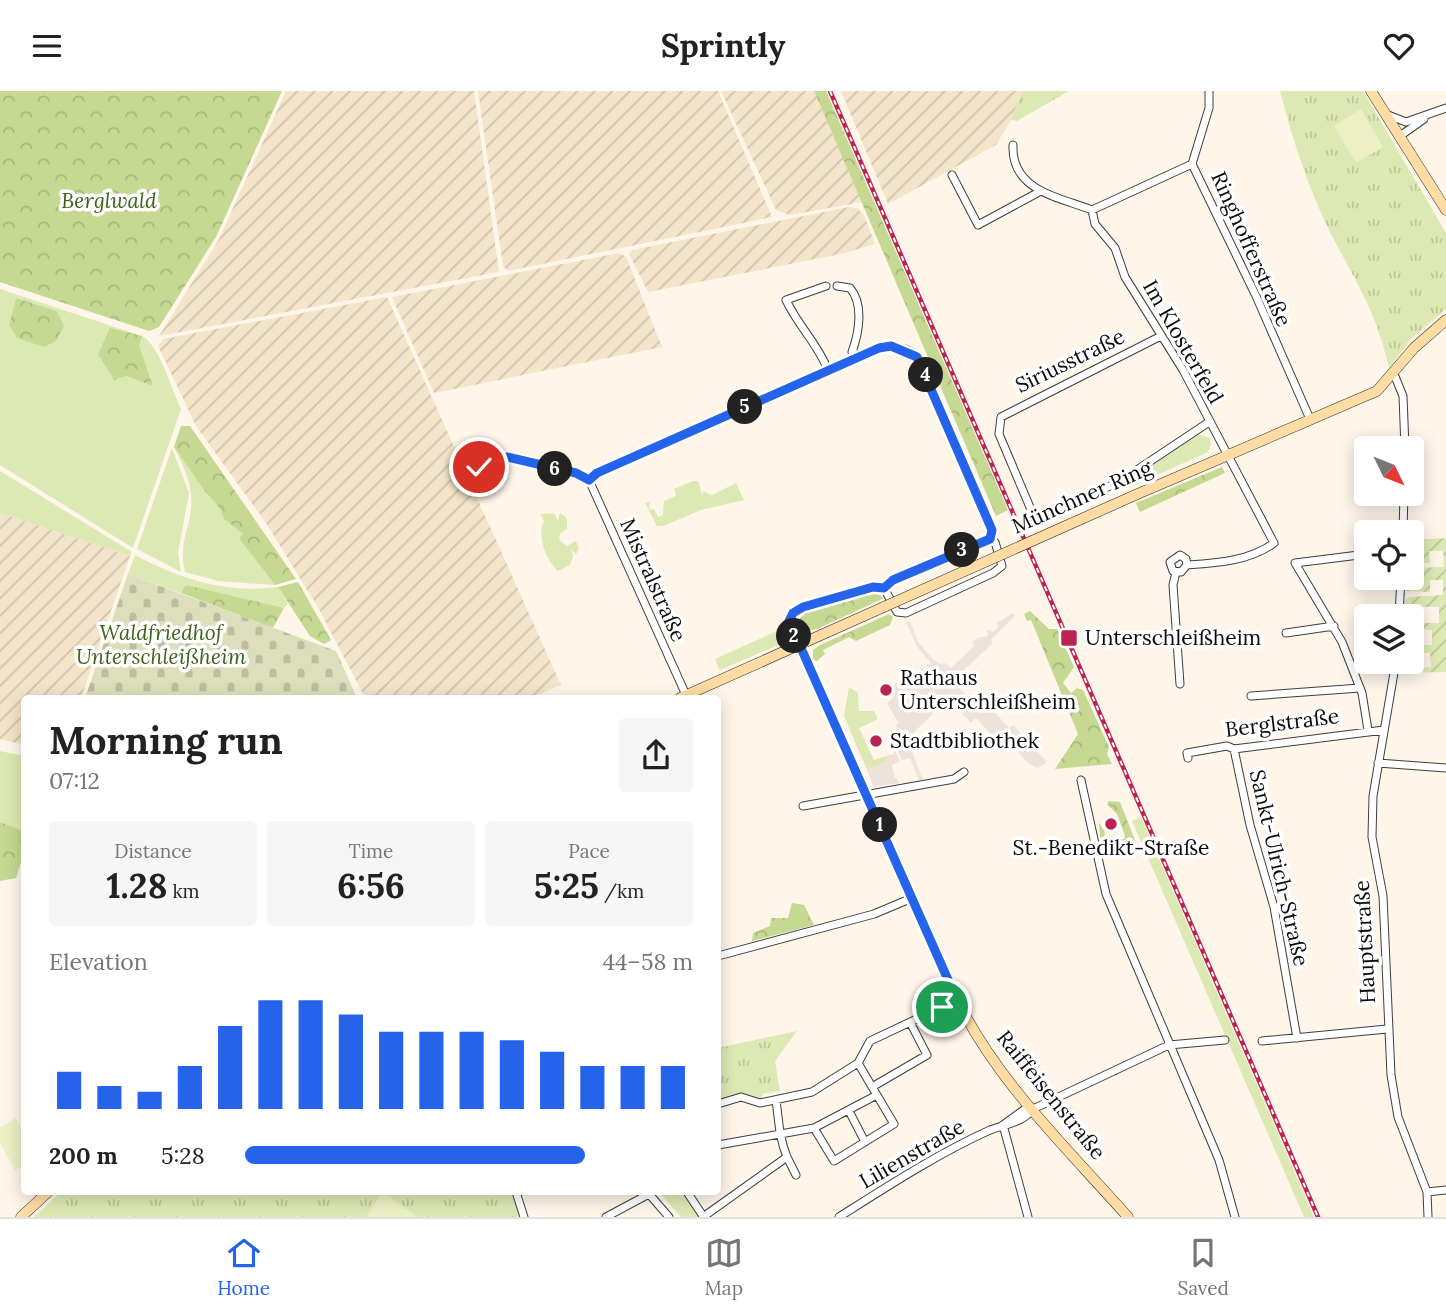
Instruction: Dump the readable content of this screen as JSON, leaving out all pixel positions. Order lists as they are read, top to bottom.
{
  "streets": {
    "main road": ["Münchner Ring", "Raiffeisenstraße"],
    "street": [
      "Ringhofferstraße",
      "Im Klosterfeld",
      "Siriusstraße",
      "Mistralstraße",
      "Berglstraße",
      "Sankt-Ulrich-Straße",
      "Hauptstraße",
      "Lilienstraße"
    ]
  },
  "crossings": [
    ["Ringhofferstraße", "Münchner Ring"],
    ["Im Klosterfeld", "Siriusstraße"],
    ["Im Klosterfeld", "Münchner Ring"],
    ["Münchner Ring", "Raiffeisenstraße"],
    ["Berglstraße", "Sankt-Ulrich-Straße"],
    ["Berglstraße", "Hauptstraße"],
    ["Raiffeisenstraße", "Lilienstraße"]
  ],
  "parks": ["Berglwald", "Waldfriedhof Unterschleißheim"],
  "places": {
    "transit": ["Unterschleißheim"],
    "other": ["Rathaus Unterschleißheim", "Stadtbibliothek", "St.-Benedikt-Straße"]
  },
  "north": "bottom right",
  "page": {
    "header": "Sprintly",
    "pins": [
      "4",
      "5",
      "6",
      "3",
      "2",
      "1"
    ],
    "heading": ["Morning run", "07:12"],
    "stats": [
      ["Distance", "1.28 km"],
      ["Time", "6:56"],
      ["Pace", "5:25 /km"]
    ],
    "chart": ["Elevation", "44–58 m"],
    "list": [
      {
        "name": "200 m",
        "note": "5:28"
      }
    ],
    "tabs": ["Home", "Map", "Saved"]
  }
}
